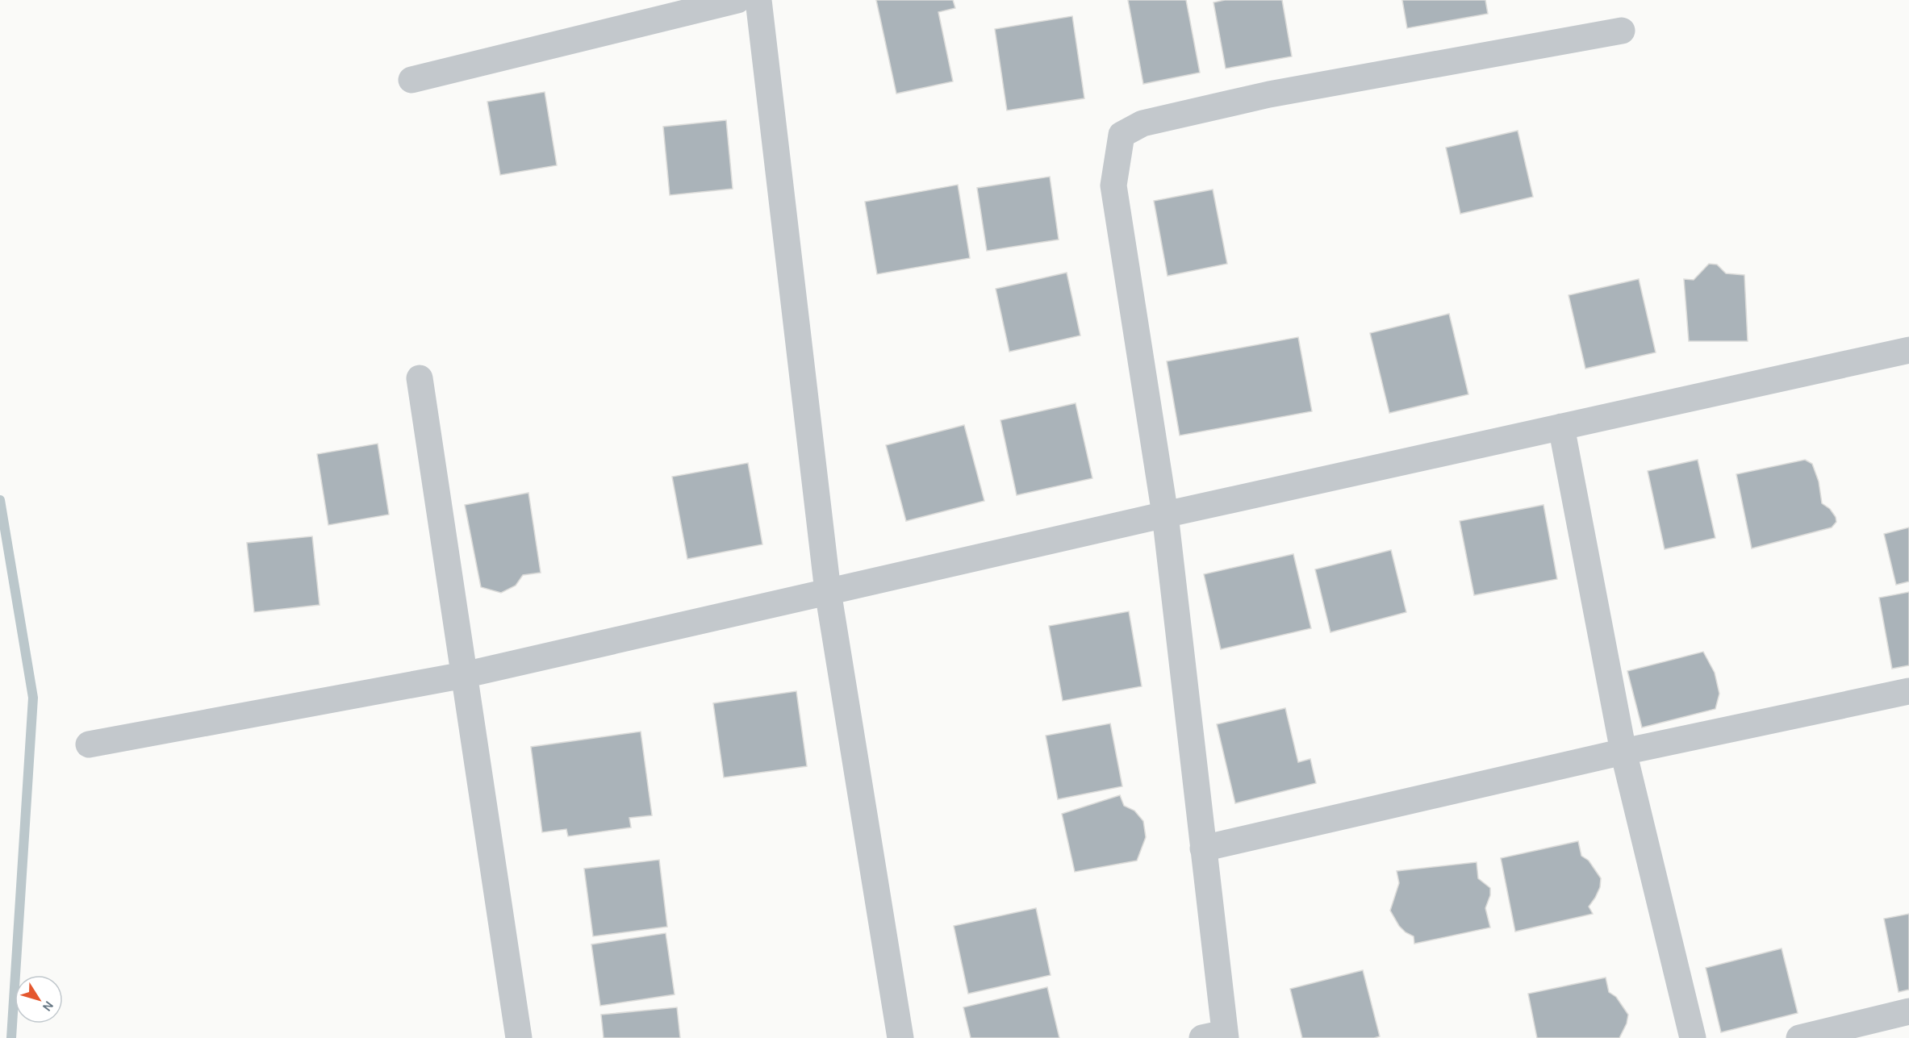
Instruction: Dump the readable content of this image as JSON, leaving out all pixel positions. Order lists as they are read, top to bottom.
{
  "north": "bottom right"
}
